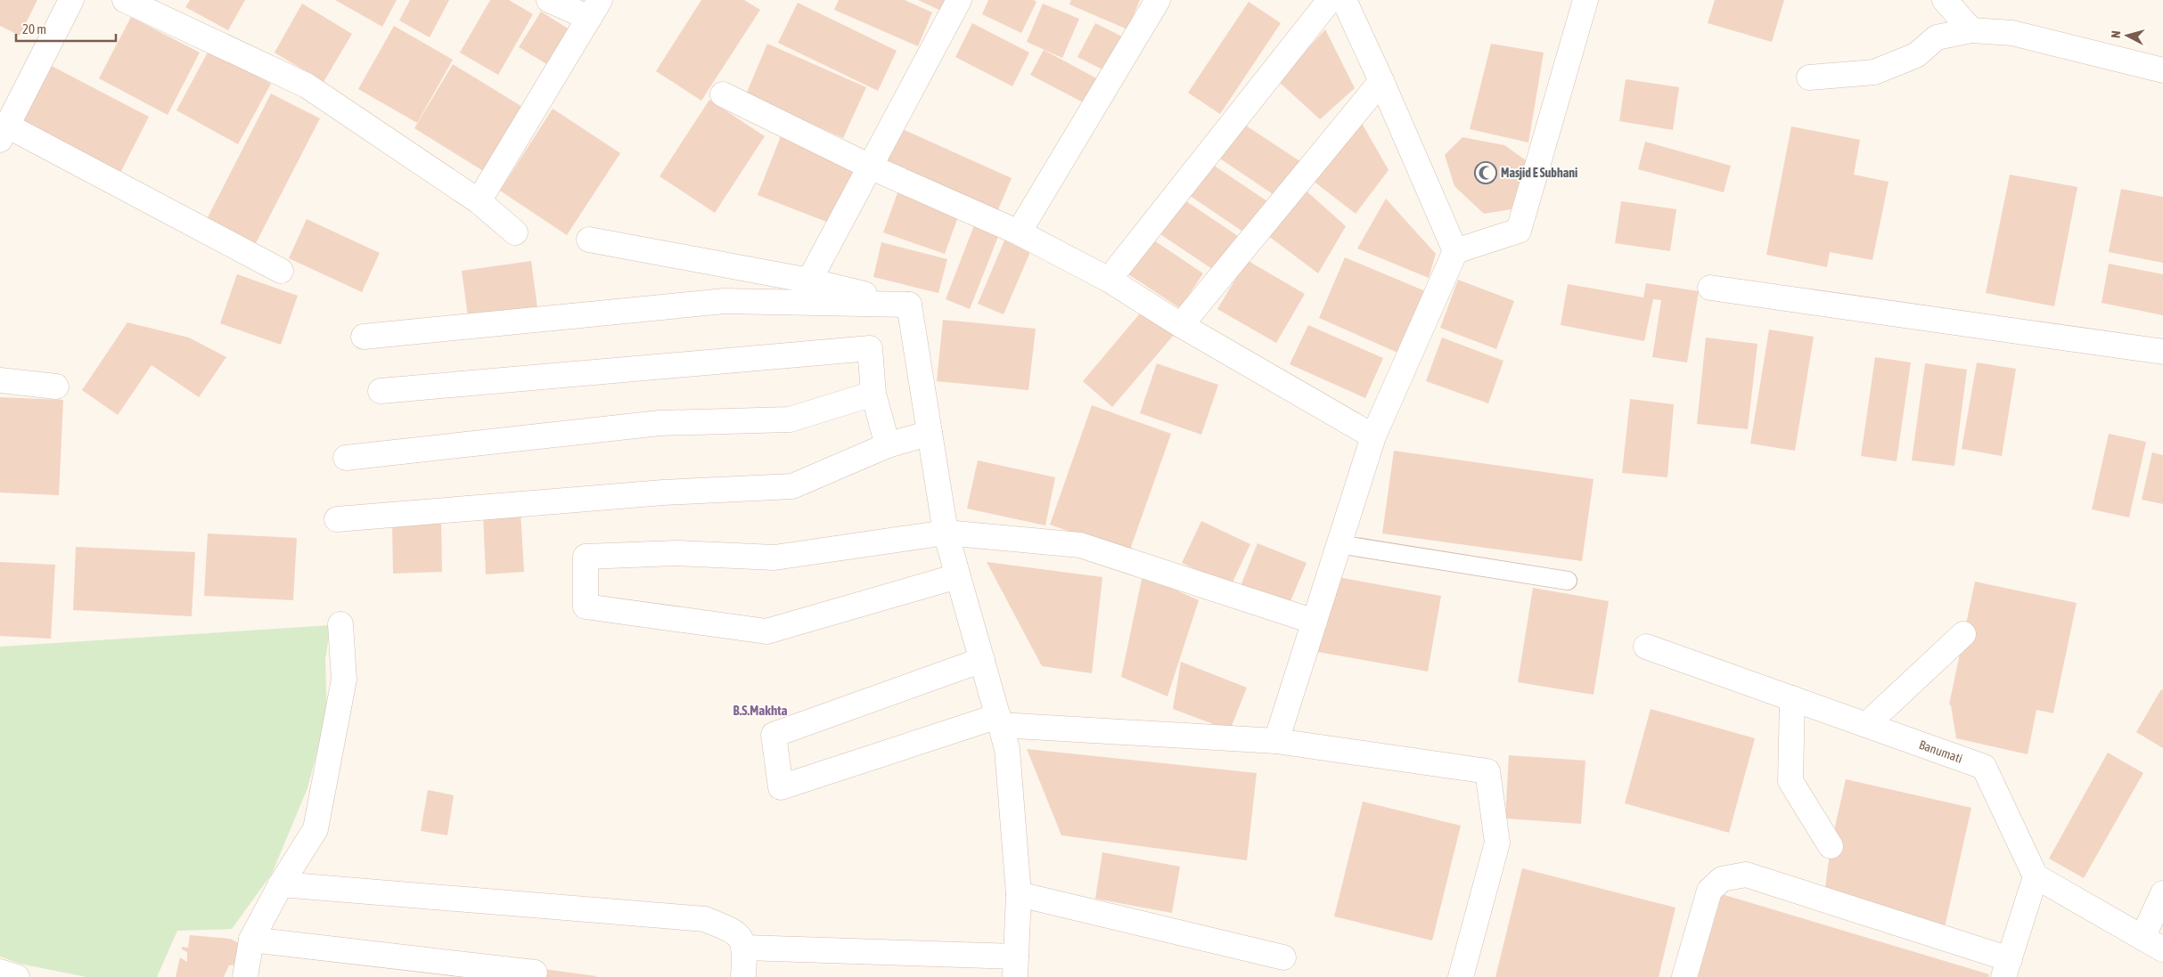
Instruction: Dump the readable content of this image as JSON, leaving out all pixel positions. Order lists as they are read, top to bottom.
{
  "streets": {
    "street": ["Banumati"]
  },
  "districts": ["B.S.Makhta"],
  "places": {
    "mosque": ["Masjid E Subhani"]
  },
  "scale_bar": "20 m",
  "north": "left"
}
